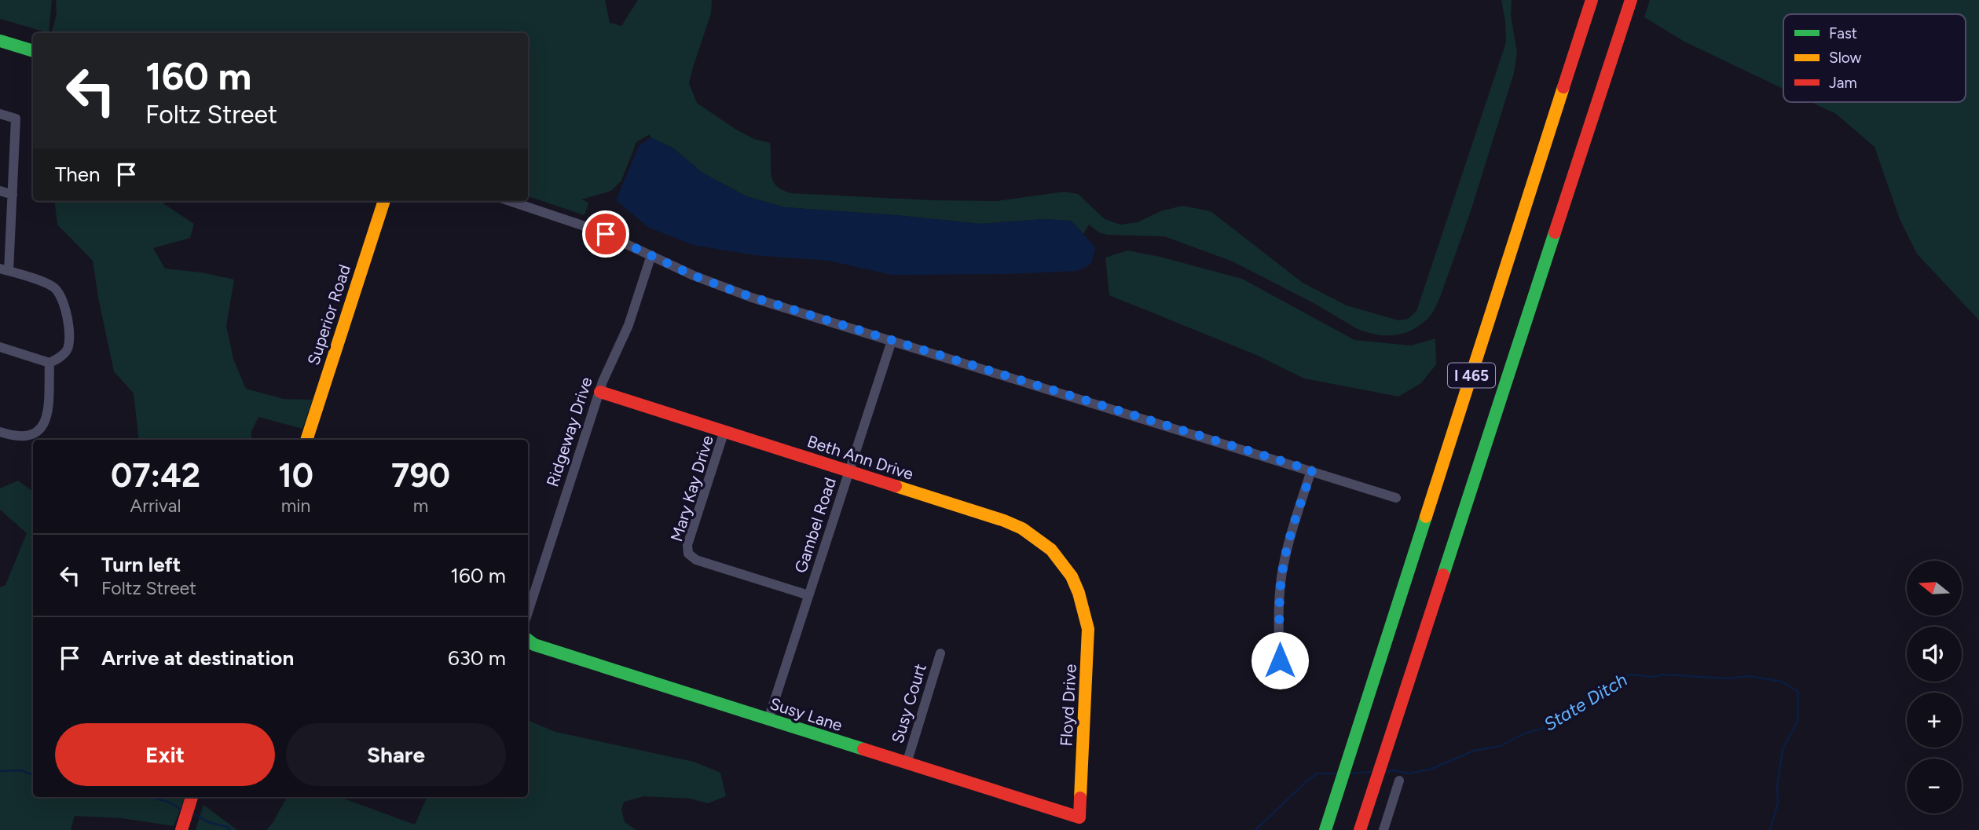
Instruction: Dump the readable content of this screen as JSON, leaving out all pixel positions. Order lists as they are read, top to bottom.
{
  "streets": {
    "main road": [
      "Superior Road",
      "I 465",
      "Beth Ann Drive",
      "Floyd Drive",
      "Susy Lane"
    ],
    "street": [
      "Ridgeway Drive",
      "Mary Kay Drive",
      "Gambel Road",
      "Susy Court"
    ]
  },
  "crossings": [
    ["Ridgeway Drive", "Beth Ann Drive"],
    ["Beth Ann Drive", "Mary Kay Drive"],
    ["Beth Ann Drive", "Gambel Road"],
    ["Beth Ann Drive", "Floyd Drive"],
    ["Mary Kay Drive", "Gambel Road"],
    ["Gambel Road", "Susy Lane"],
    ["Susy Court", "Susy Lane"],
    ["Floyd Drive", "Susy Lane"]
  ],
  "water": ["State Ditch"],
  "legend": ["Fast", "Slow", "Jam"],
  "north": "left",
  "page": {
    "turn": ["160 m", "Foltz Street"],
    "then": "Then",
    "eta": [
      "07:42",
      "Arrival",
      "10",
      "min",
      "790",
      "m"
    ],
    "list": [
      {
        "name": "Turn left",
        "note": "Foltz Street",
        "value": "160 m"
      },
      {
        "name": "Arrive at destination",
        "value": "630 m"
      }
    ],
    "map_buttons": ["+", "−"],
    "buttons": ["Exit", "Share"]
  }
}
